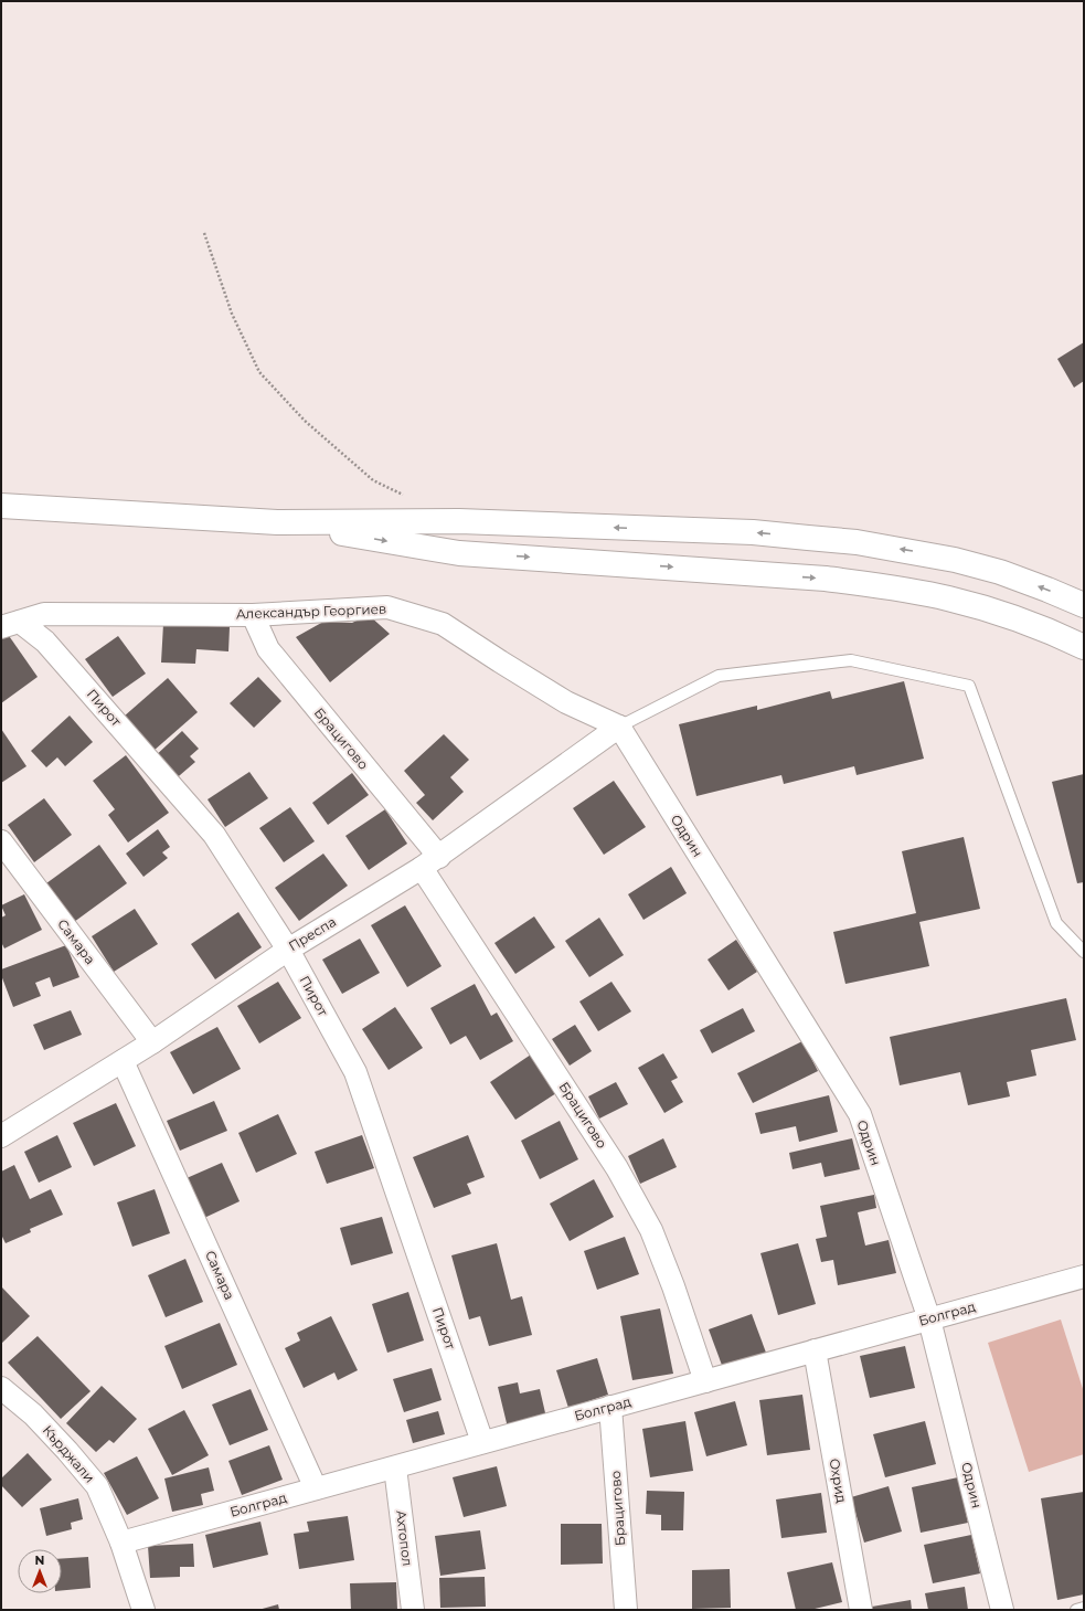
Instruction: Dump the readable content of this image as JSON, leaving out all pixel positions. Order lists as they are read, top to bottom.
{
  "streets": {
    "street": [
      "Александър Георгиев",
      "Пирот",
      "Брацигово",
      "Одрин",
      "Преспа",
      "Самара",
      "Болград",
      "Кърджали",
      "Охрид",
      "Ахтопол"
    ]
  },
  "crossings": [
    ["Александър Георгиев", "Пирот"],
    ["Александър Георгиев", "Брацигово"],
    ["Александър Георгиев", "Одрин"],
    ["Александър Георгиев", "Преспа"],
    ["Пирот", "Преспа"],
    ["Пирот", "Болград"],
    ["Брацигово", "Преспа"],
    ["Брацигово", "Болград"],
    ["Одрин", "Преспа"],
    ["Одрин", "Болград"],
    ["Преспа", "Самара"],
    ["Самара", "Болград"],
    ["Болград", "Кърджали"],
    ["Болград", "Охрид"],
    ["Болград", "Ахтопол"]
  ],
  "north": "top"
}
